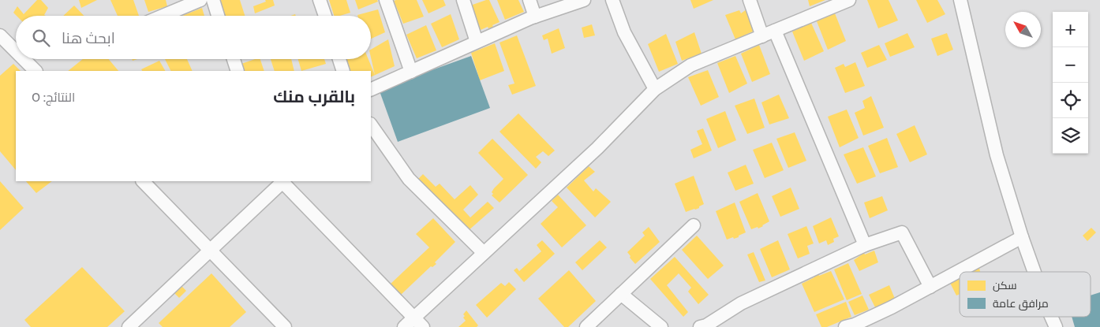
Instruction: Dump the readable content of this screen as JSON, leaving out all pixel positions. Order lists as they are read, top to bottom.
{
  "legend": ["سكن", "مرافق عامة"],
  "north": "top left",
  "page": {
    "map_buttons": ["+", "−"],
    "search": "ابحث هنا",
    "heading": ["بالقرب منك", "النتائج: 0"]
  }
}
